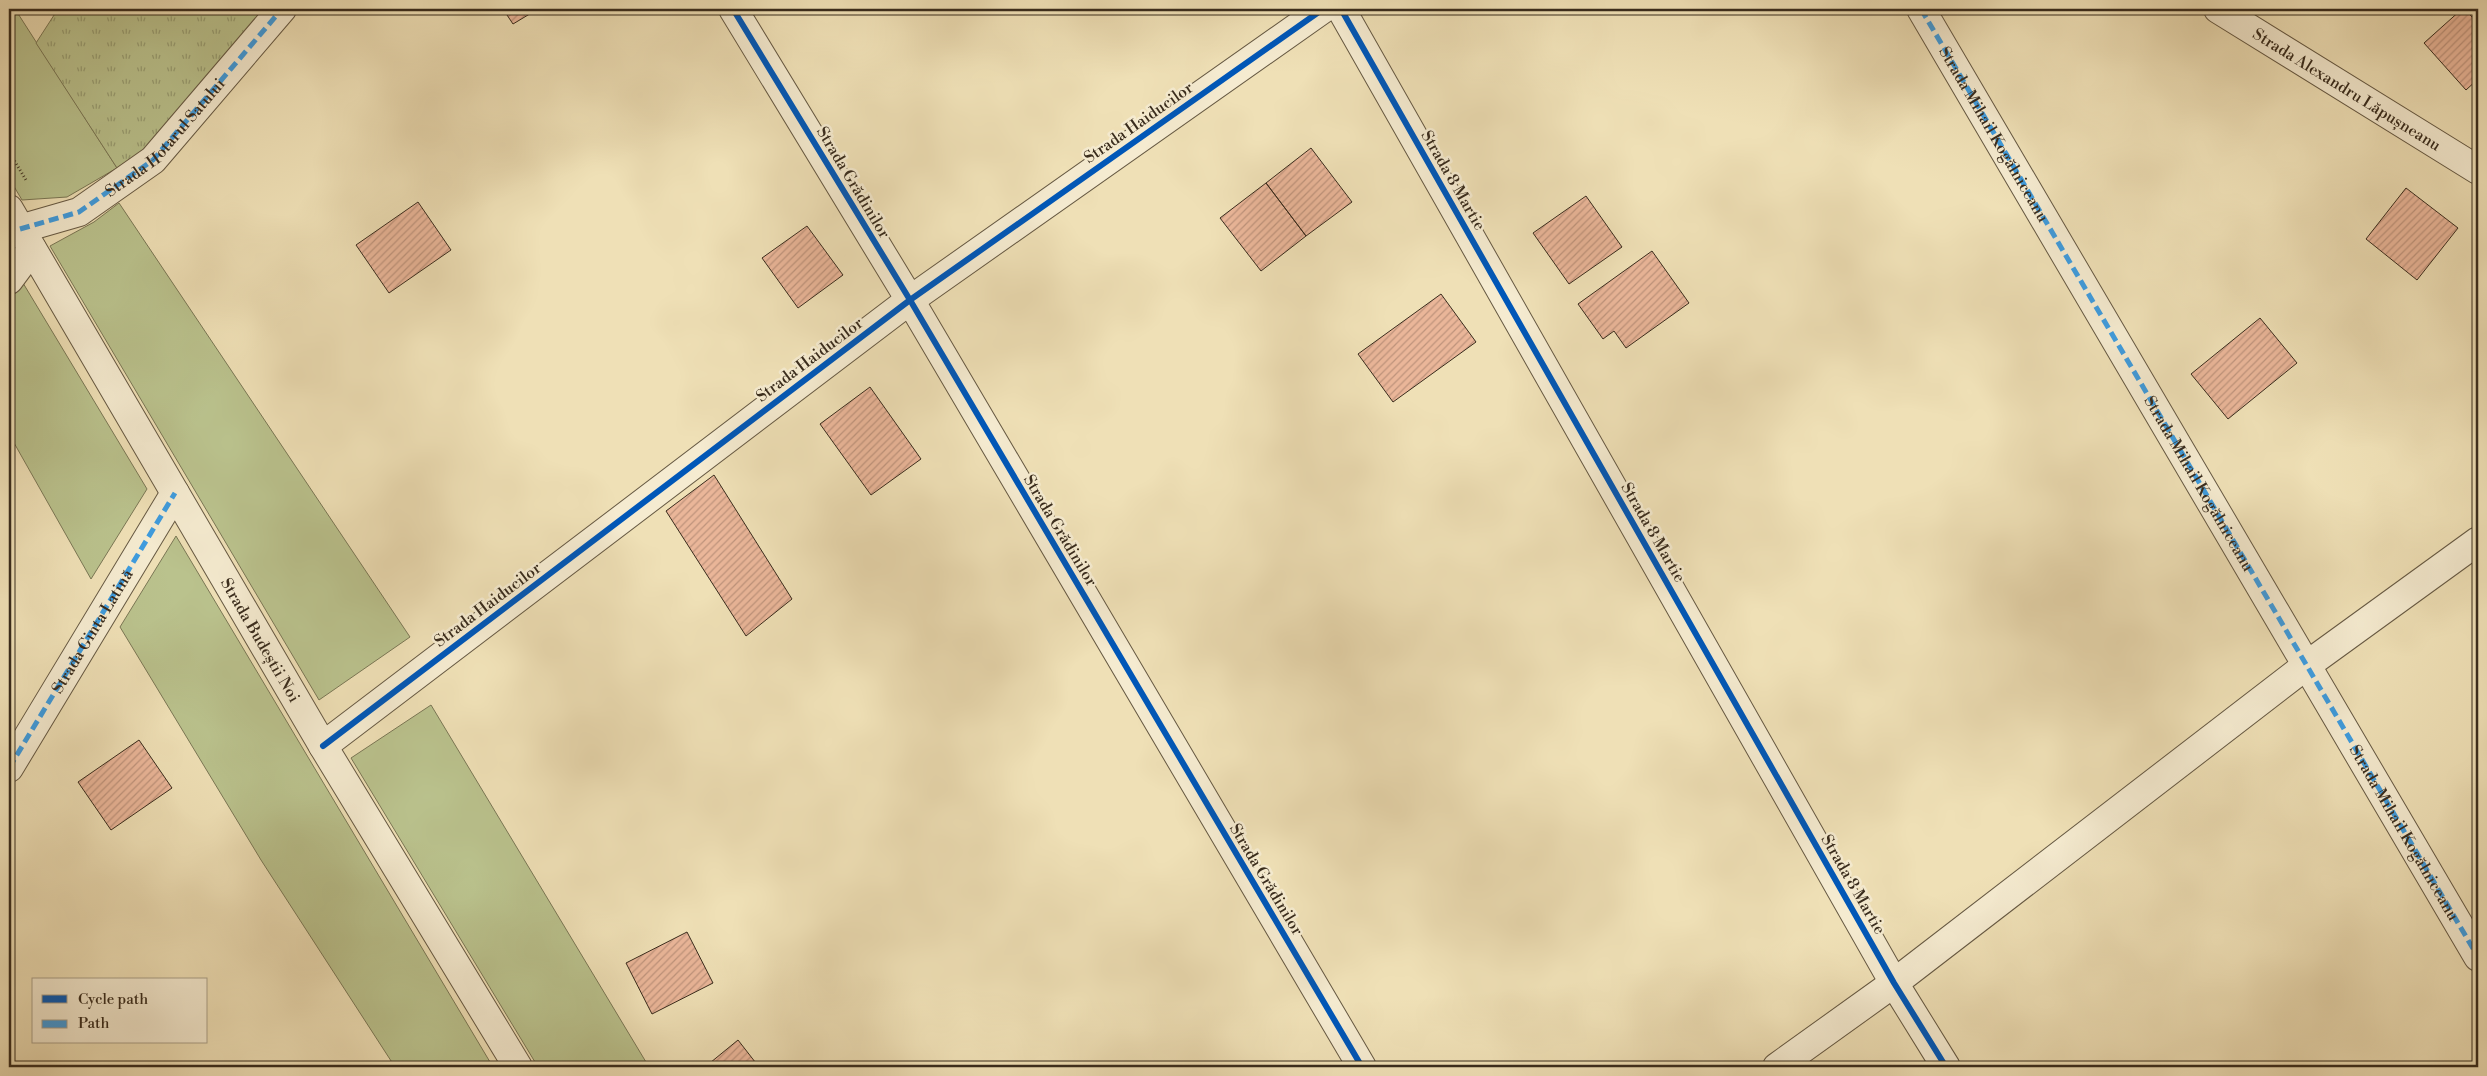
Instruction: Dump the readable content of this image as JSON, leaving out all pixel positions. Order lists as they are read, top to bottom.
{
  "streets": {
    "street": [
      "Strada Alexandru Lăpușneanu",
      "Strada Haiducilor",
      "Strada Mihail Kogălniceanu",
      "Strada Hotarul Satului",
      "Strada 8 Martie",
      "Strada Grădinilor",
      "Strada Ginta Latină",
      "Strada Budeștii Noi"
    ]
  },
  "crossings": [
    ["Strada Haiducilor", "Strada Grădinilor"],
    ["Strada Haiducilor", "Strada Budeștii Noi"],
    ["Strada Hotarul Satului", "Strada Budeștii Noi"],
    ["Strada Ginta Latină", "Strada Budeștii Noi"]
  ],
  "legend": ["Cycle path", "Path"]
}
